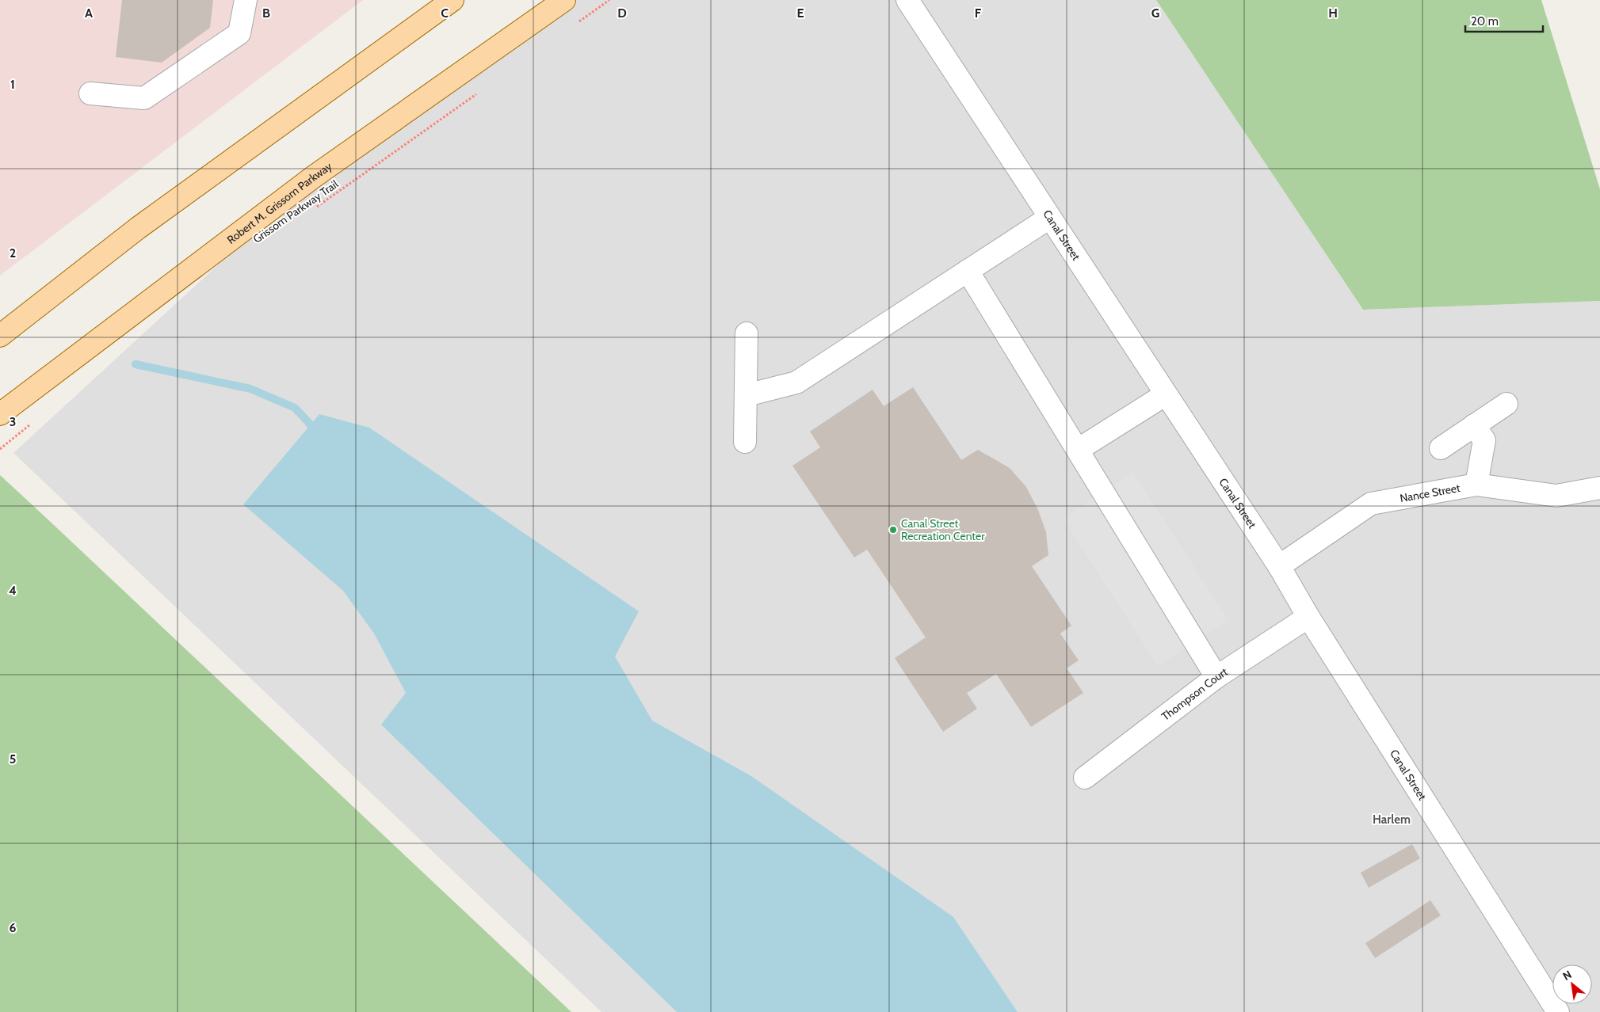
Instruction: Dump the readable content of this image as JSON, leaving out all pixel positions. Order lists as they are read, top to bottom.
{
  "streets": {
    "main road": ["Robert M. Grissom Parkway"],
    "street": ["Canal Street", "Nance Street", "Thompson Court"],
    "path": ["Grissom Parkway Trail"]
  },
  "crossings": [
    ["Canal Street", "Nance Street"],
    ["Canal Street", "Thompson Court"]
  ],
  "districts": ["Harlem"],
  "places": ["Canal Street Recreation Center"],
  "scale_bar": "20 m",
  "north": "top left",
  "grid": {
    "columns": [
      "A",
      "B",
      "C",
      "D",
      "E",
      "F",
      "G",
      "H"
    ],
    "rows": [
      "1",
      "2",
      "3",
      "4",
      "5",
      "6"
    ]
  }
}
